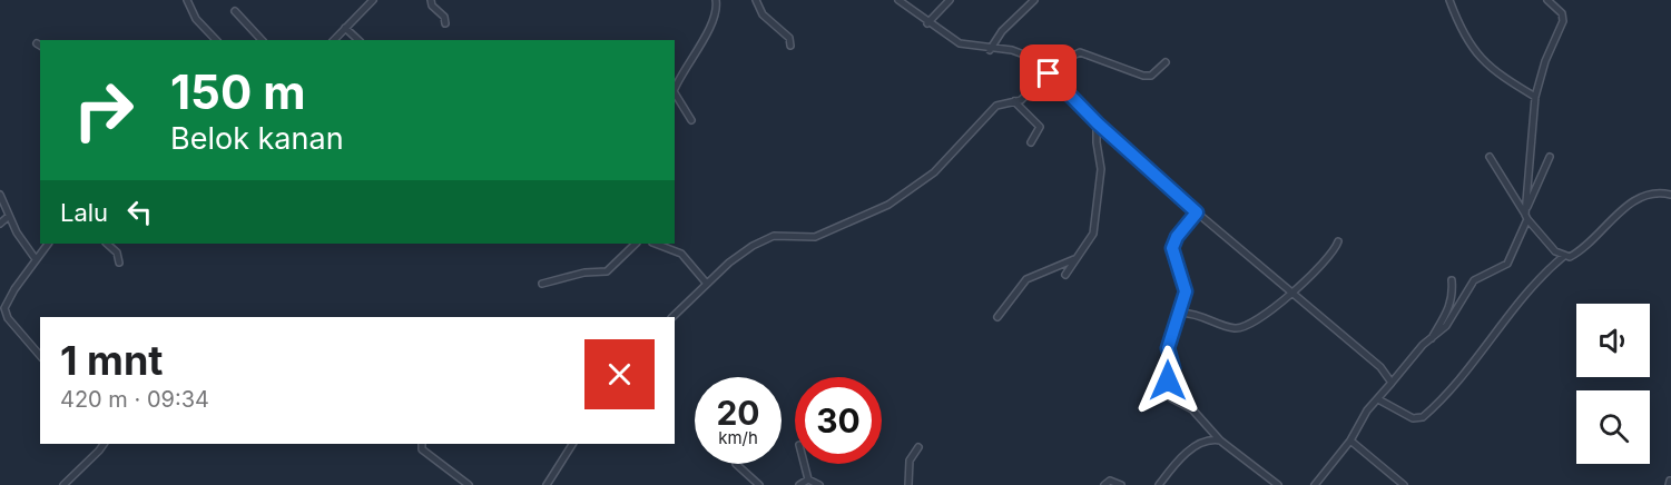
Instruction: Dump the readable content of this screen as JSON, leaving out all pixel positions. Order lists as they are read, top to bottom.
{
  "page": {
    "turn": ["150 m", "Belok kanan"],
    "then": "Lalu",
    "heading": ["1 mnt", "420 m · 09:34"],
    "speed": "20 km/h",
    "limit": "30"
  }
}
